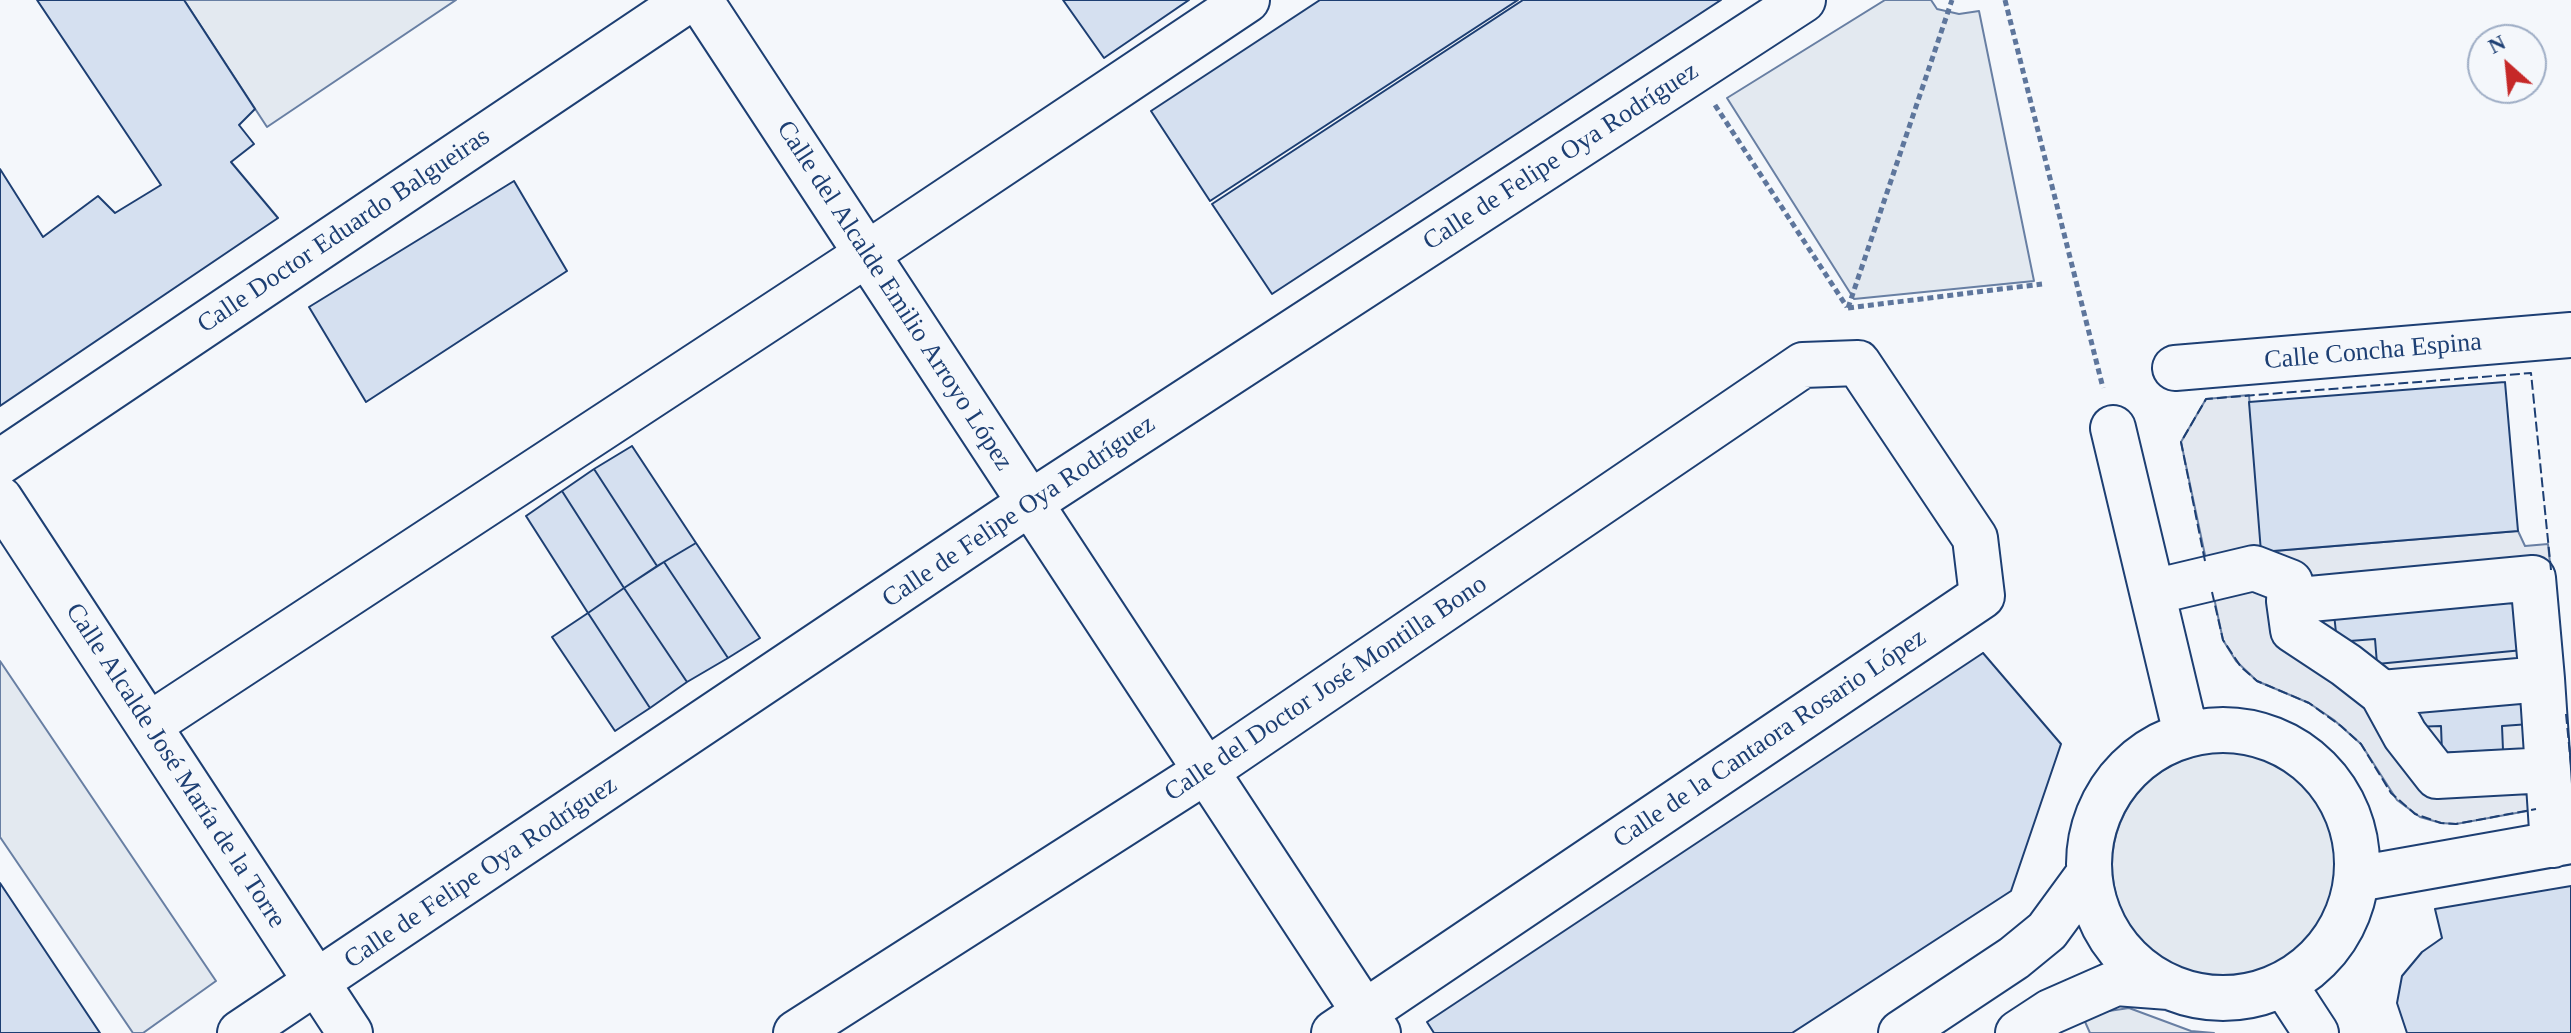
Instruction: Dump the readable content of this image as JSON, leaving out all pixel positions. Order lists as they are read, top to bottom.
{
  "streets": {
    "street": [
      "Calle de Felipe Oya Rodríguez",
      "Calle Doctor Eduardo Balgueiras",
      "Calle del Alcalde Emilio Arroyo López",
      "Calle Concha Espina",
      "Calle del Doctor José Montilla Bono",
      "Calle de la Cantaora Rosario López",
      "Calle Alcalde José María de la Torre"
    ]
  },
  "crossings": [
    ["Calle de Felipe Oya Rodríguez", "Calle del Alcalde Emilio Arroyo López"],
    ["Calle de Felipe Oya Rodríguez", "Calle Alcalde José María de la Torre"],
    ["Calle del Alcalde Emilio Arroyo López", "Calle del Doctor José Montilla Bono"],
    ["Calle del Alcalde Emilio Arroyo López", "Calle de la Cantaora Rosario López"],
    ["Calle del Doctor José Montilla Bono", "Calle de la Cantaora Rosario López"]
  ],
  "north": "top left"
}
